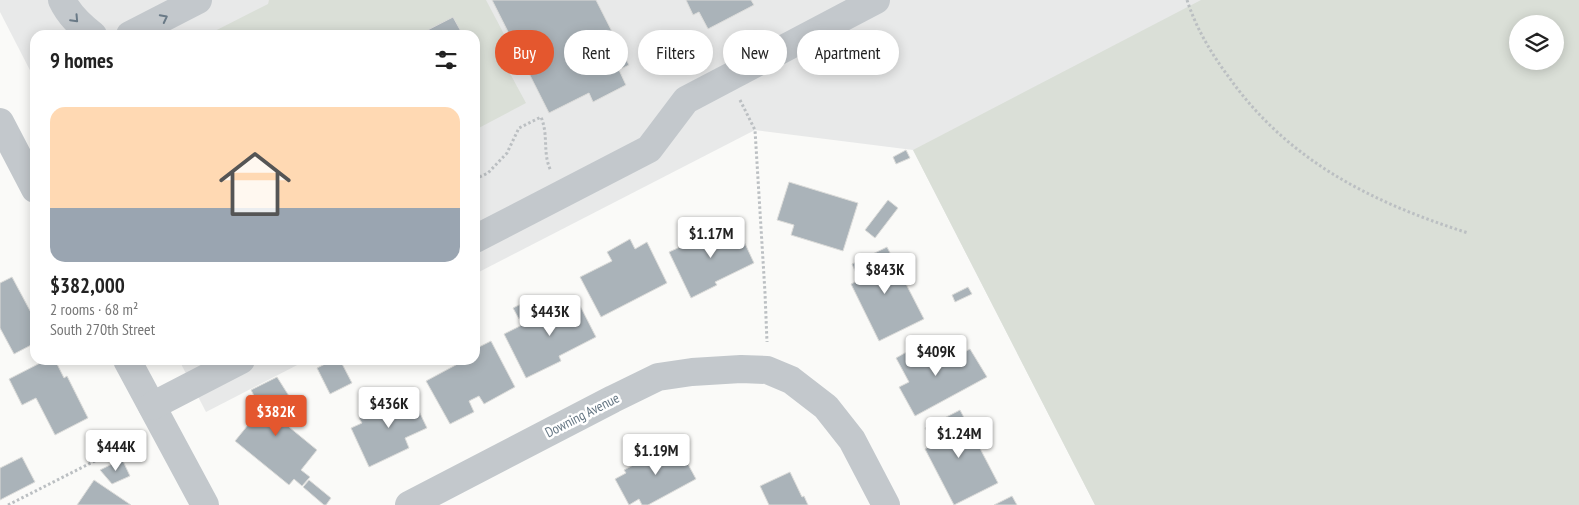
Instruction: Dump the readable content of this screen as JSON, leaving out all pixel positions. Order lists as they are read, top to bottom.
{
  "streets": {
    "street": ["Downing Avenue"]
  },
  "page": {
    "chip": [
      "Buy",
      "Rent",
      "Filters",
      "New",
      "Apartment"
    ],
    "heading": "9 homes",
    "list": [
      {
        "name": "$382,000",
        "note": "2 rooms · 68 m² · South 270th Street"
      }
    ],
    "price": [
      "$1.17M",
      "$843K",
      "$443K",
      "$409K",
      "$436K",
      "$382K",
      "$1.24M",
      "$444K",
      "$1.19M"
    ]
  }
}
